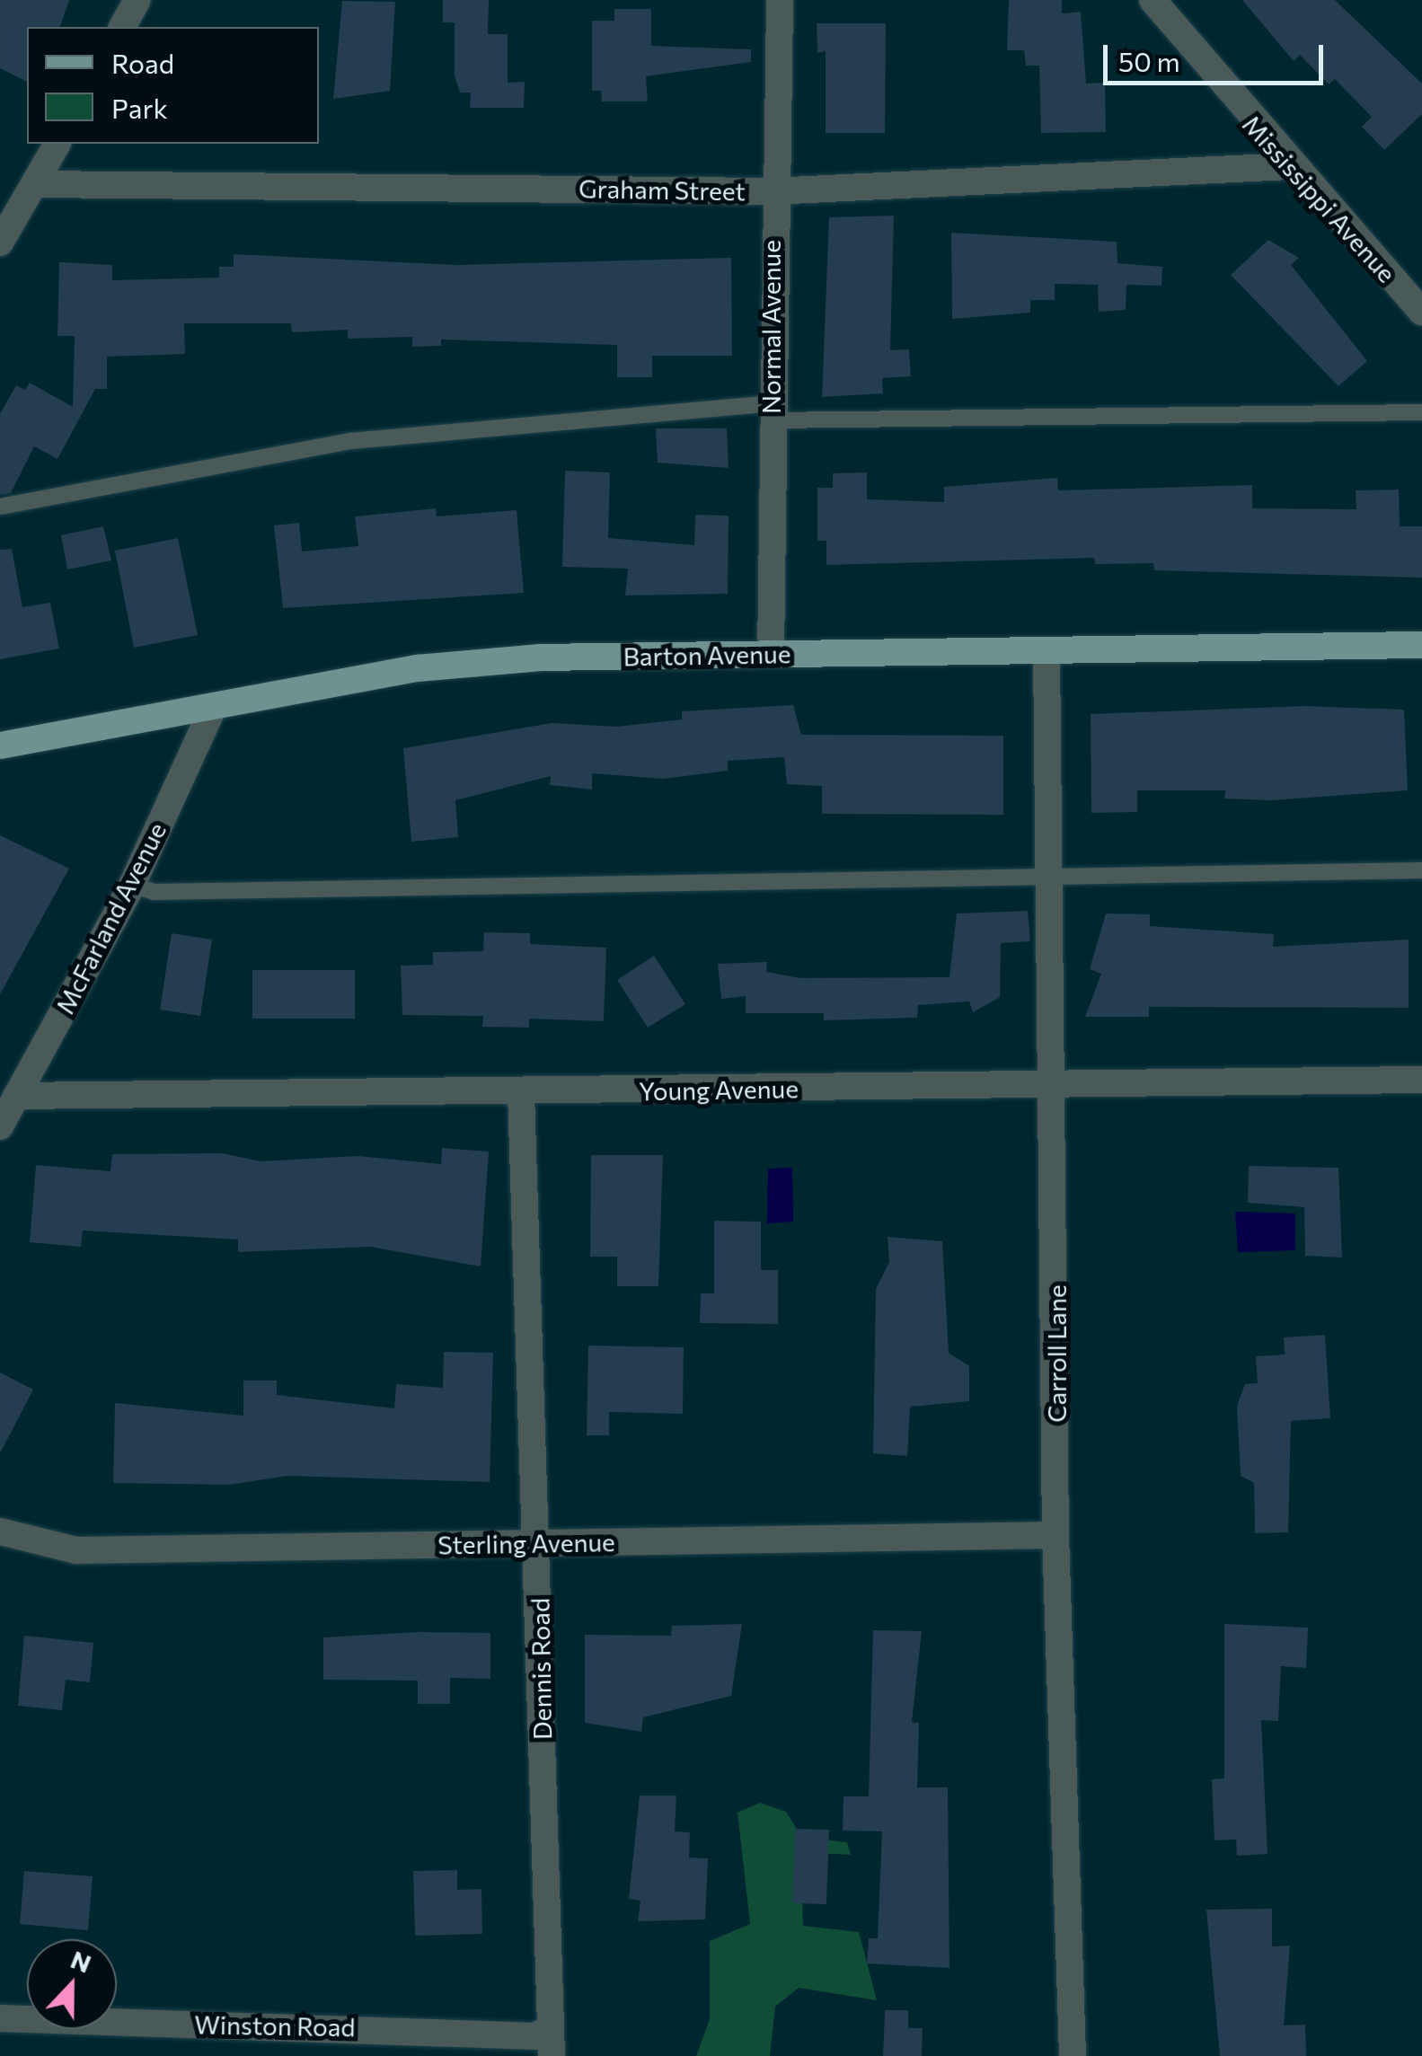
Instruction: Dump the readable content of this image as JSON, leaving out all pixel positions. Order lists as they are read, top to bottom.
{
  "streets": {
    "main road": ["Barton Avenue"],
    "street": [
      "Graham Street",
      "Mississippi Avenue",
      "Normal Avenue",
      "McFarland Avenue",
      "Young Avenue",
      "Carroll Lane",
      "Sterling Avenue",
      "Dennis Road",
      "Winston Road"
    ]
  },
  "crossings": [
    ["Graham Street", "Mississippi Avenue"],
    ["Graham Street", "Normal Avenue"],
    ["Normal Avenue", "Barton Avenue"],
    ["Barton Avenue", "McFarland Avenue"],
    ["Barton Avenue", "Carroll Lane"],
    ["McFarland Avenue", "Young Avenue"],
    ["Young Avenue", "Carroll Lane"],
    ["Young Avenue", "Dennis Road"],
    ["Carroll Lane", "Sterling Avenue"],
    ["Sterling Avenue", "Dennis Road"],
    ["Dennis Road", "Winston Road"]
  ],
  "legend": ["Road", "Park"],
  "scale_bar": "50 m",
  "north": "top"
}
